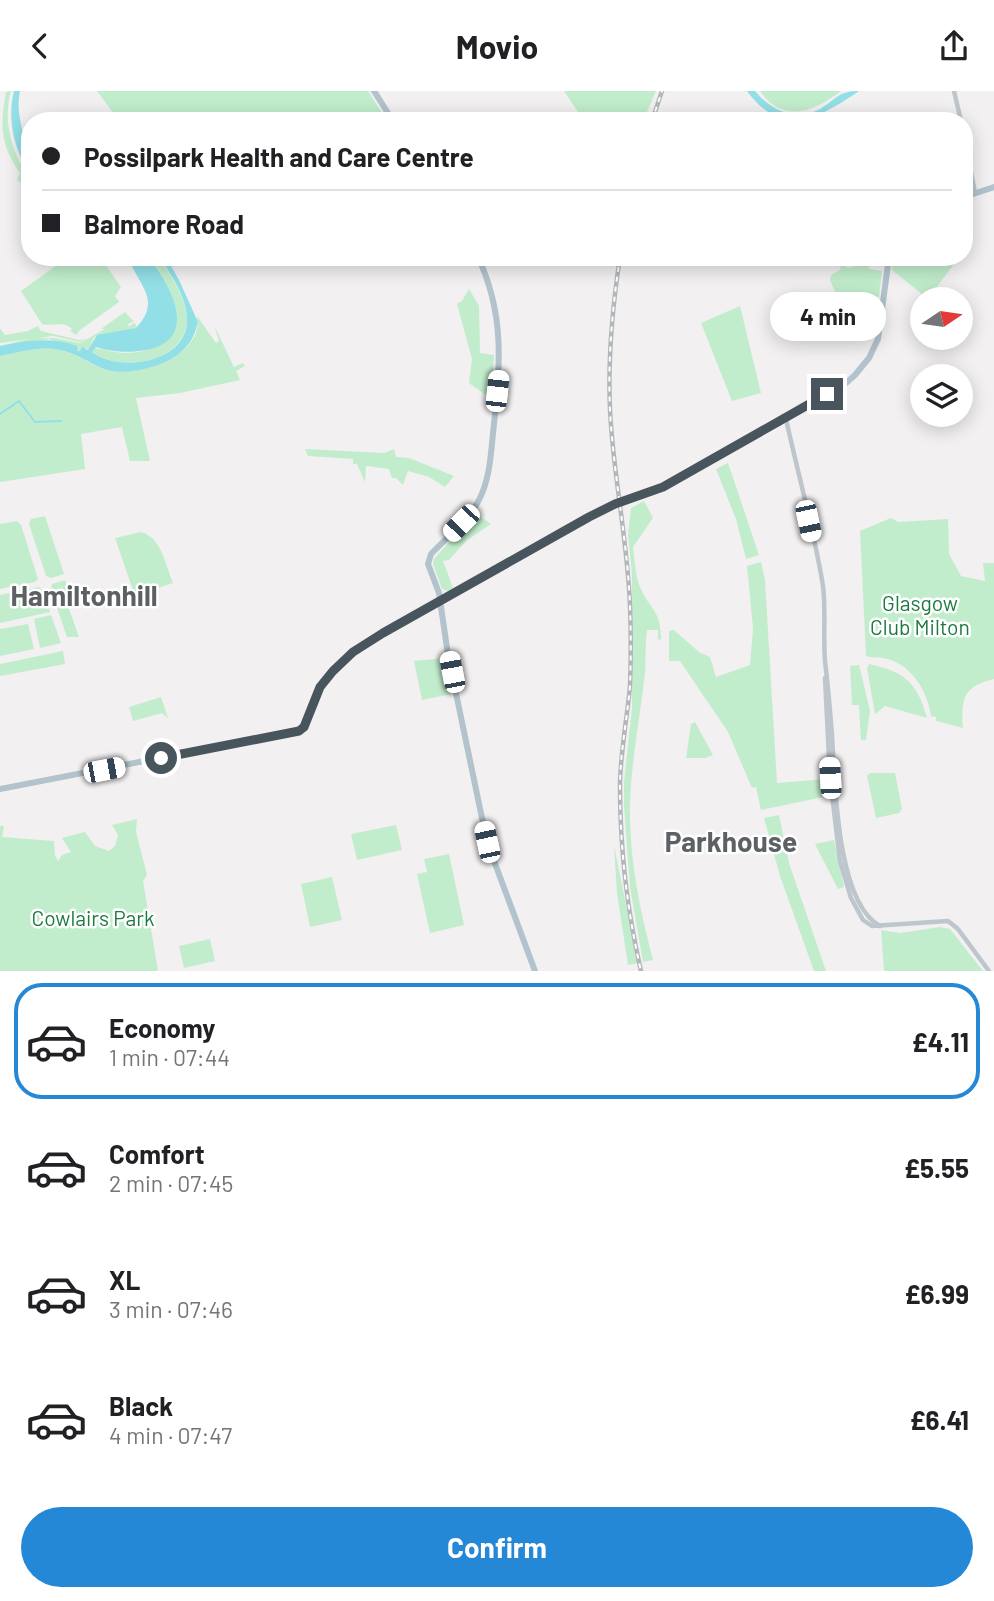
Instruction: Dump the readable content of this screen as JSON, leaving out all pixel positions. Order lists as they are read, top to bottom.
{
  "districts": ["Hamiltonhill", "Parkhouse"],
  "parks": ["Glasgow Club Milton", "Cowlairs Park"],
  "north": "right",
  "page": {
    "header": "Movio",
    "banner": ["Possilpark Health and Care Centre", "Balmore Road"],
    "bubble": "4 min",
    "list": [
      {
        "name": "Economy",
        "note": "1 min · 07:44",
        "value": "£4.11"
      },
      {
        "name": "Comfort",
        "note": "2 min · 07:45",
        "value": "£5.55"
      },
      {
        "name": "XL",
        "note": "3 min · 07:46",
        "value": "£6.99"
      },
      {
        "name": "Black",
        "note": "4 min · 07:47",
        "value": "£6.41"
      }
    ],
    "buttons": "Confirm"
  }
}
